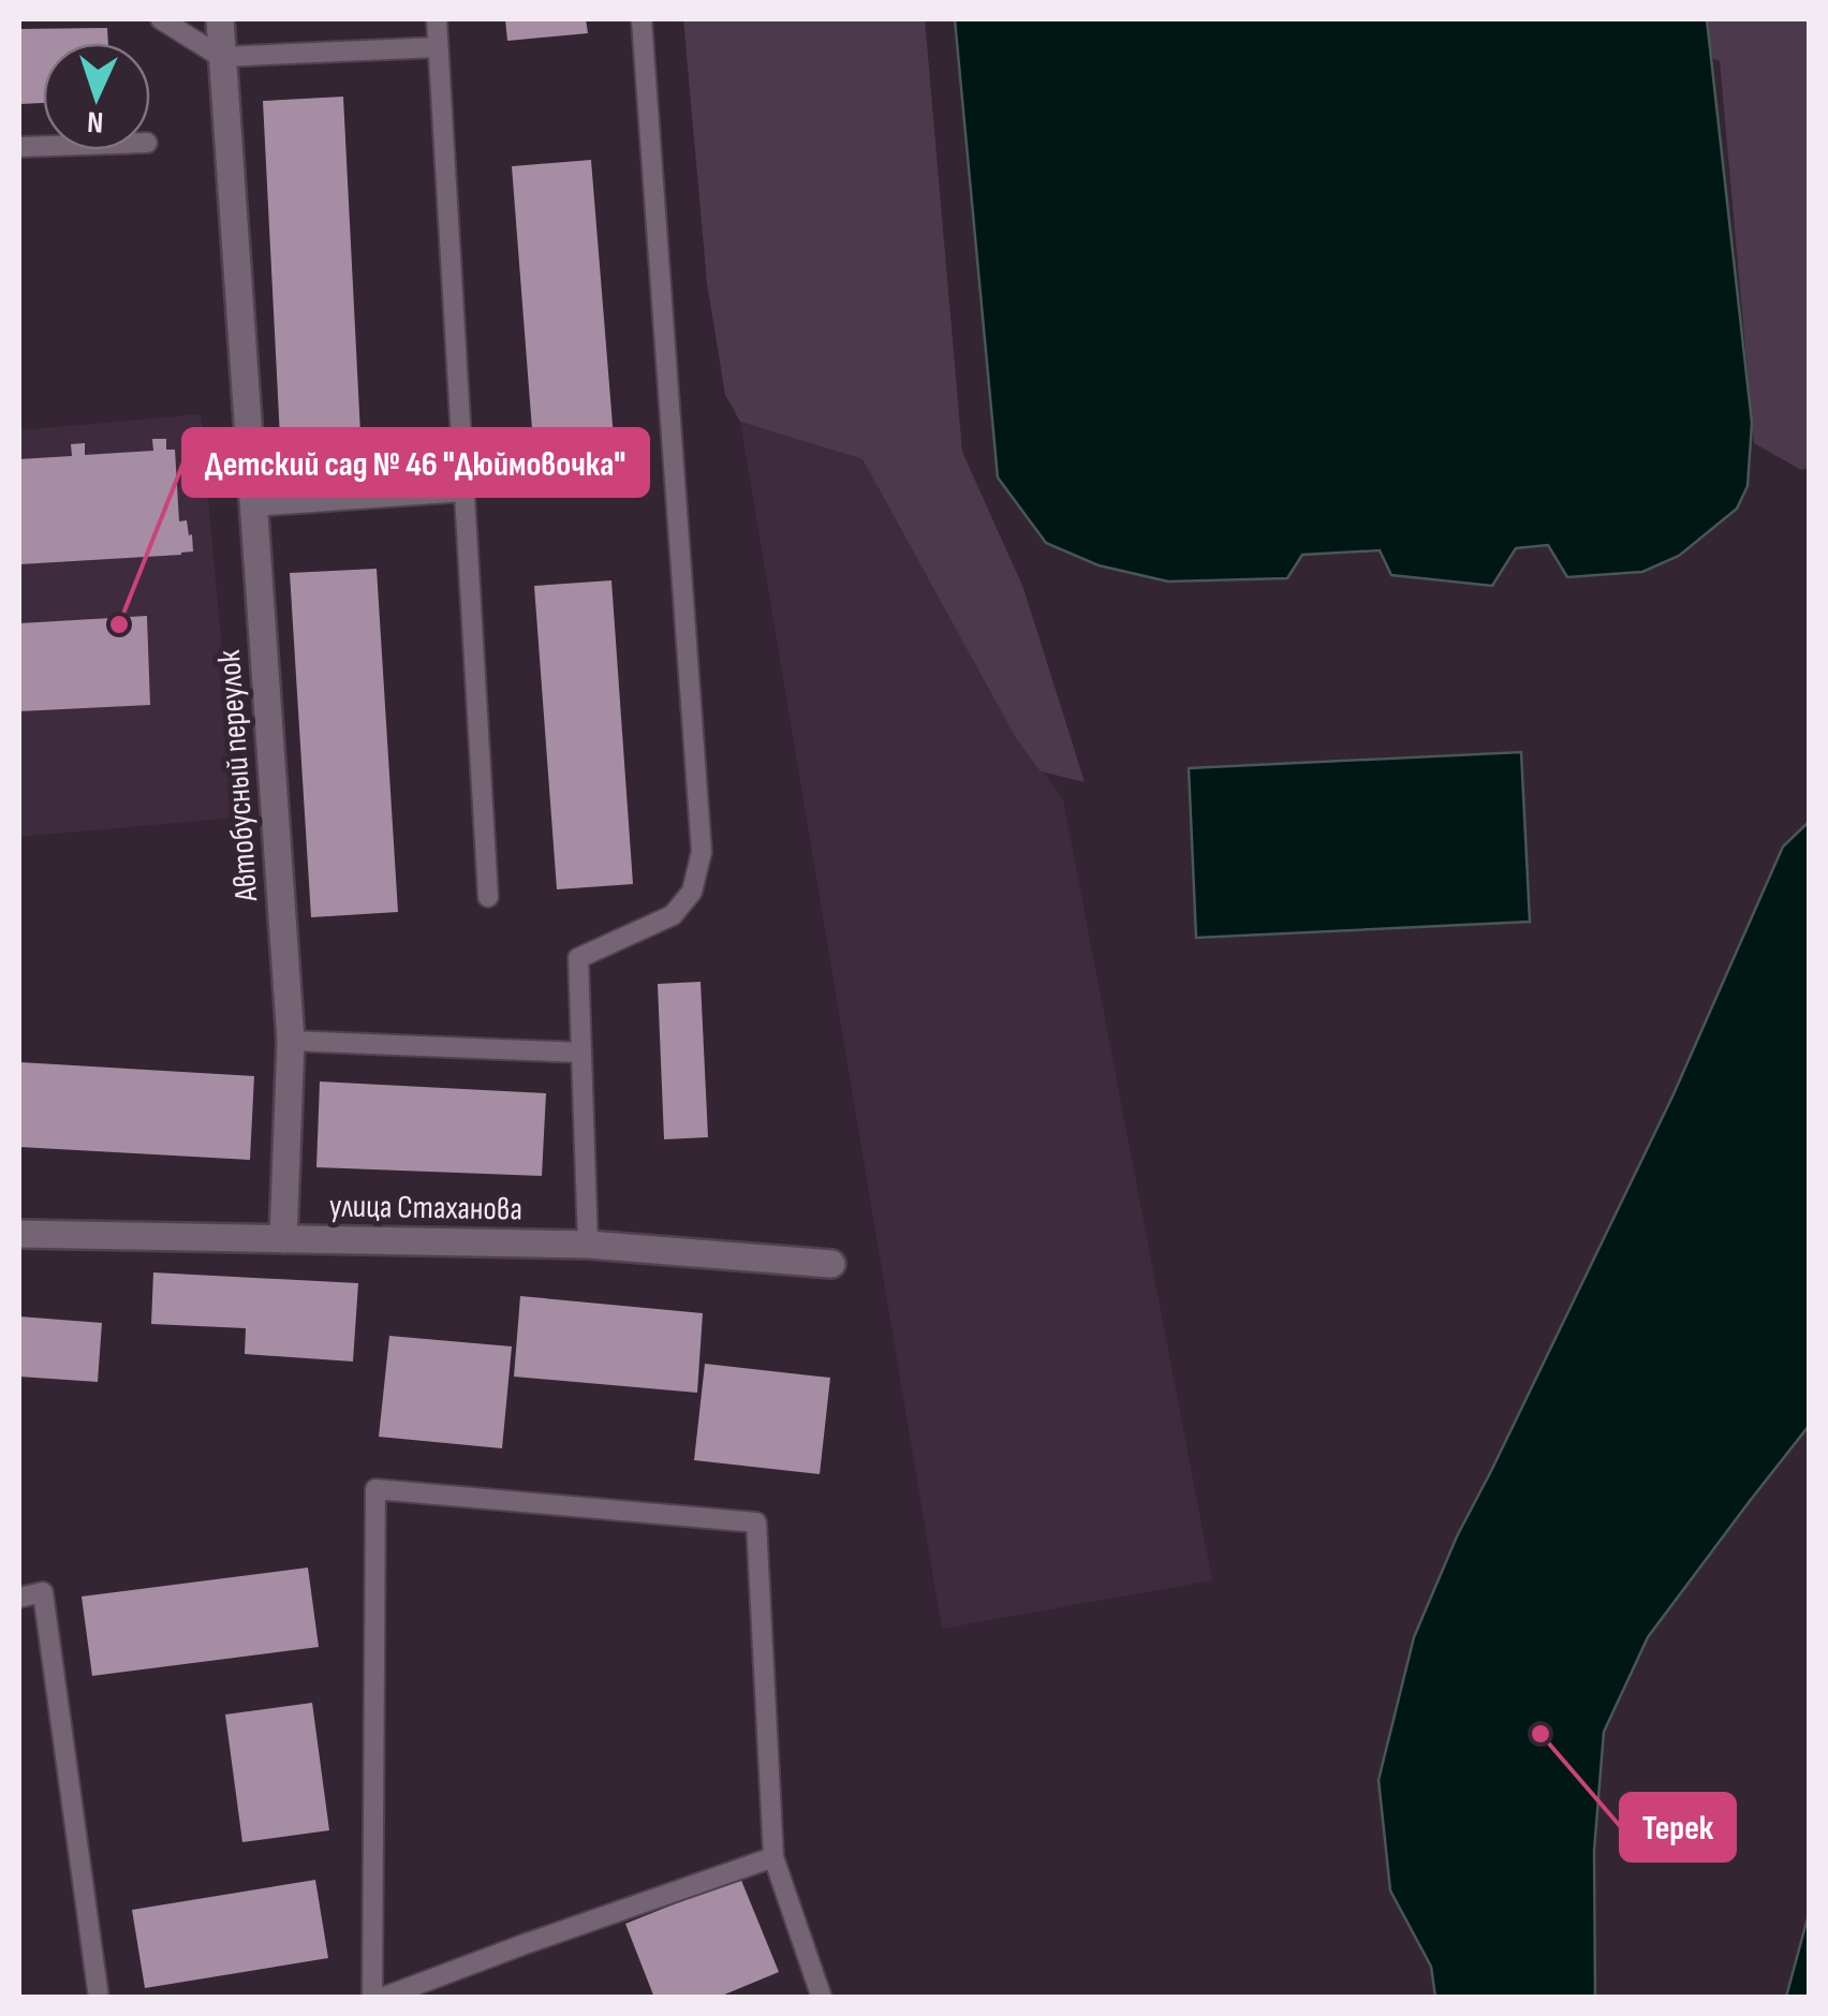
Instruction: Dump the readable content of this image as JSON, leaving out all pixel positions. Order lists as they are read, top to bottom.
{
  "streets": {
    "street": ["Автобусный переулок", "улица Стаханова"]
  },
  "crossings": [
    ["Автобусный переулок", "улица Стаханова"]
  ],
  "places": ["Детский сад № 46 \"Дюймовочка\"", "Терек"],
  "north": "bottom"
}
